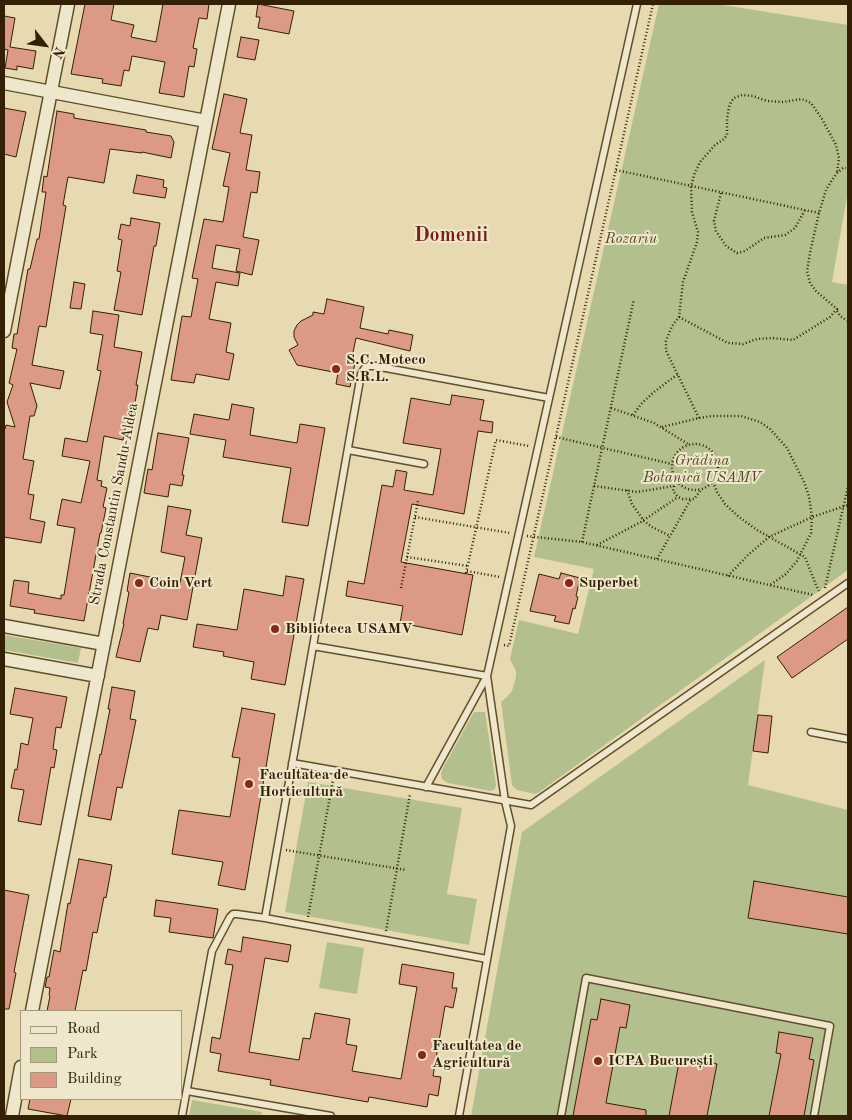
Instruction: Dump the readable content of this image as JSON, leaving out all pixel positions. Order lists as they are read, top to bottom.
{
  "streets": {
    "street": ["Strada Constantin Sandu-Aldea"]
  },
  "districts": ["Domenii"],
  "parks": ["Rozariu", "Grădina Botanică USAMV"],
  "places": [
    "S.C. Moteco S.R.L.",
    "Coin Vert",
    "Superbet",
    "Biblioteca USAMV",
    "Facultatea de Horticultură",
    "Facultatea de Agricultură",
    "ICPA București"
  ],
  "legend": ["Road", "Park", "Building"],
  "north": "bottom right"
}
